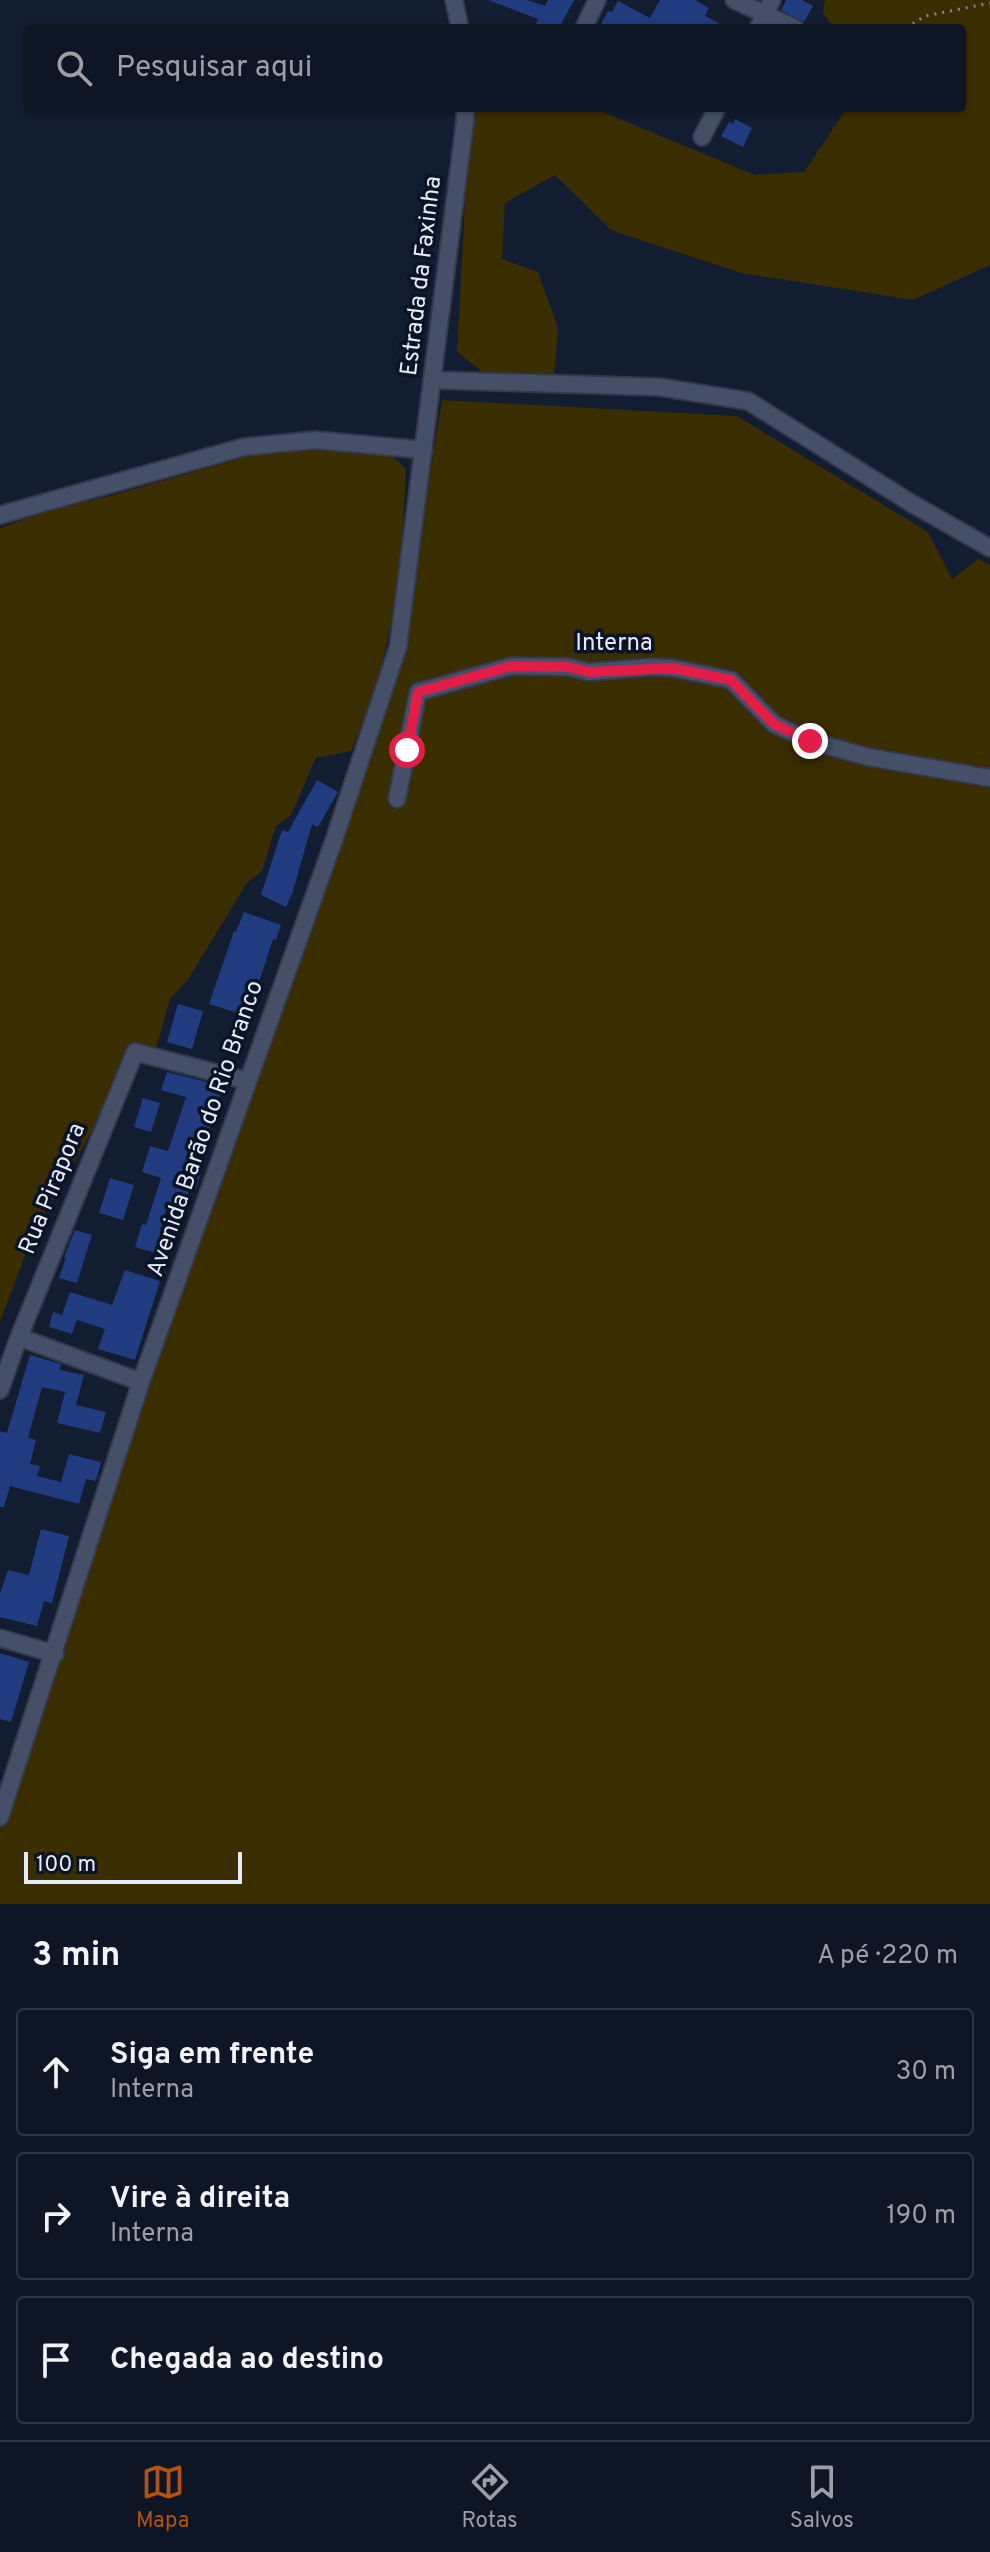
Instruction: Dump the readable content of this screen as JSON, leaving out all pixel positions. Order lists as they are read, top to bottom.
{
  "streets": {
    "street": [
      "Estrada da Faxinha",
      "Interna",
      "Avenida Barão do Rio Branco",
      "Rua Pirapora"
    ]
  },
  "crossings": [
    ["Estrada da Faxinha", "Avenida Barão do Rio Branco"],
    ["Avenida Barão do Rio Branco", "Rua Pirapora"]
  ],
  "scale_bar": "100 m",
  "page": {
    "search": "Pesquisar aqui",
    "scale": "100 m",
    "heading": ["3 min", "A pé · 220 m"],
    "list": [
      ["Siga em frente", "Interna", "30 m"],
      ["Vire à direita", "Interna", "190 m"],
      "Chegada ao destino"
    ],
    "nav": ["Mapa", "Rotas", "Salvos"]
  }
}
